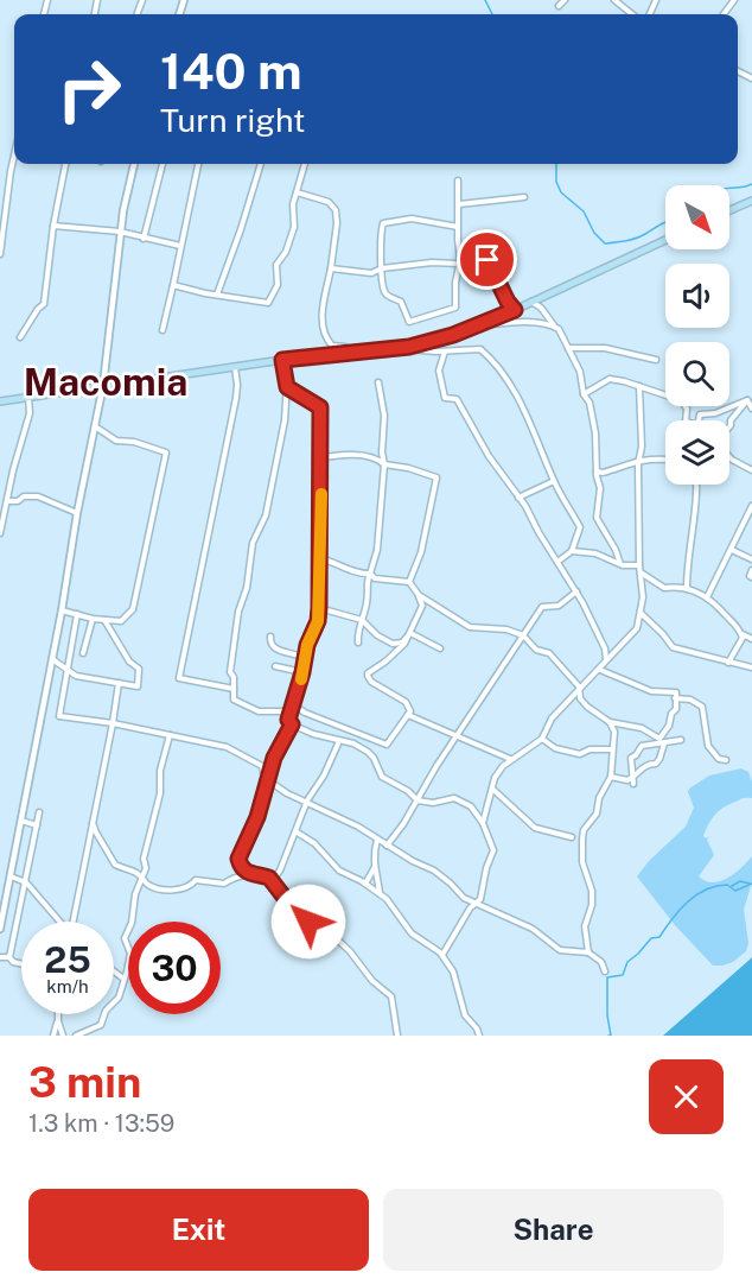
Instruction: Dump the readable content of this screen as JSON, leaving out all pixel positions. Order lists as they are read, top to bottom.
{
  "districts": ["Macomia"],
  "north": "bottom right",
  "page": {
    "turn": ["140 m", "Turn right"],
    "speed": "25 km/h",
    "limit": "30",
    "heading": ["3 min", "1.3 km · 13:59"],
    "buttons": ["Exit", "Share"]
  }
}
